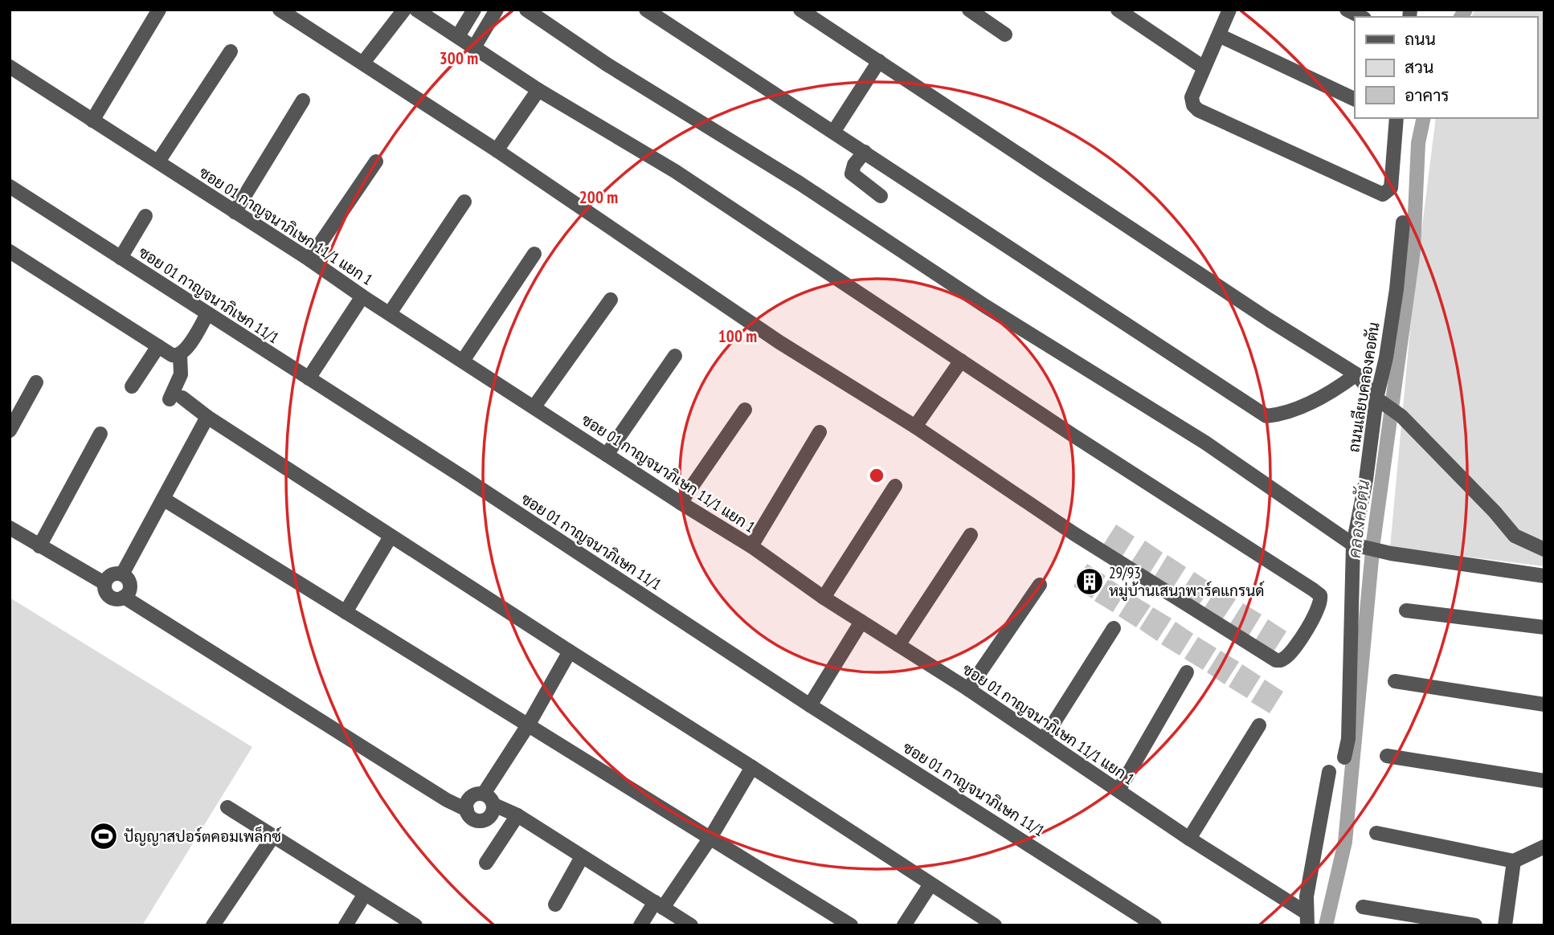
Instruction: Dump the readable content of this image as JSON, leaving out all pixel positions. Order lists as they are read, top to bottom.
{
  "streets": {
    "street": ["ซอย 01 กาญจนาภิเษก 11/1 แยก 1", "ซอย 01 กาญจนาภิเษก 11/1", "ถนนเลียบคลองคอตัน"]
  },
  "water": ["คลองคอตัน"],
  "places": {
    "building": ["29/93 หมู่บ้านเสนาพาร์คแกรนด์"],
    "sports": ["ปัญญาสปอร์ตคอมเพล็กซ์"]
  },
  "legend": ["ถนน", "สวน", "อาคาร"],
  "rings": ["300 m", "200 m", "100 m"]
}
